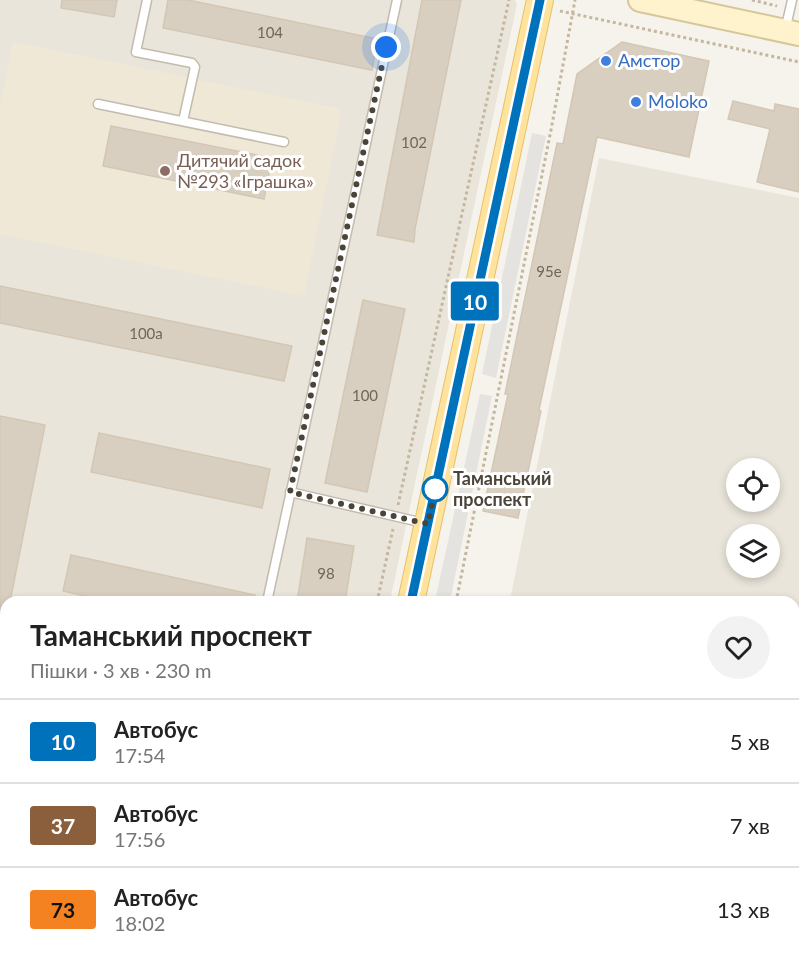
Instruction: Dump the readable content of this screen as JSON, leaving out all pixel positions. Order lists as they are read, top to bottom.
{
  "places": [
    "Амстор",
    "Moloko",
    "Дитячий садок №293 «Іграшка»",
    "Таманський проспект"
  ],
  "lines": ["bus line 10"],
  "house_numbers": [
    "104",
    "102",
    "95е",
    "100а",
    "100",
    "98"
  ],
  "page": {
    "on_map": "10",
    "heading": ["Таманський проспект", "Пішки · 3 хв · 230 m"],
    "list": [
      {
        "mark": "10",
        "name": "Автобус",
        "note": "17:54",
        "value": "5 хв"
      },
      {
        "mark": "37",
        "name": "Автобус",
        "note": "17:56",
        "value": "7 хв"
      },
      {
        "mark": "73",
        "name": "Автобус",
        "note": "18:02",
        "value": "13 хв"
      }
    ]
  }
}
